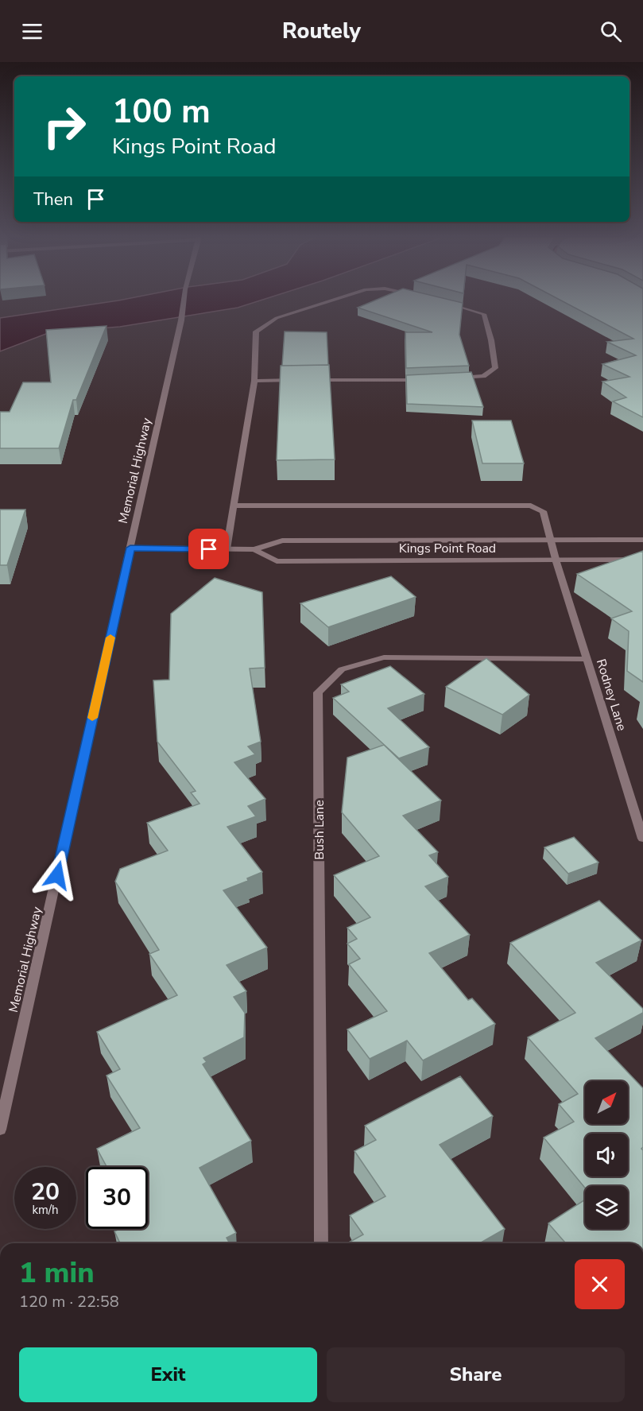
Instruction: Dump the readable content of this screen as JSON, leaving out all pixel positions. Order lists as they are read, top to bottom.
{
  "streets": {
    "street": [
      "Memorial Highway",
      "Kings Point Road",
      "Rodney Lane",
      "Bush Lane"
    ]
  },
  "crossings": [
    ["Memorial Highway", "Kings Point Road"],
    ["Kings Point Road", "Rodney Lane"],
    ["Rodney Lane", "Bush Lane"]
  ],
  "north": "top right",
  "page": {
    "header": "Routely",
    "turn": ["100 m", "Kings Point Road"],
    "then": "Then",
    "speed": "20 km/h",
    "limit": "30",
    "heading": ["1 min", "120 m · 22:58"],
    "buttons": ["Exit", "Share"]
  }
}
